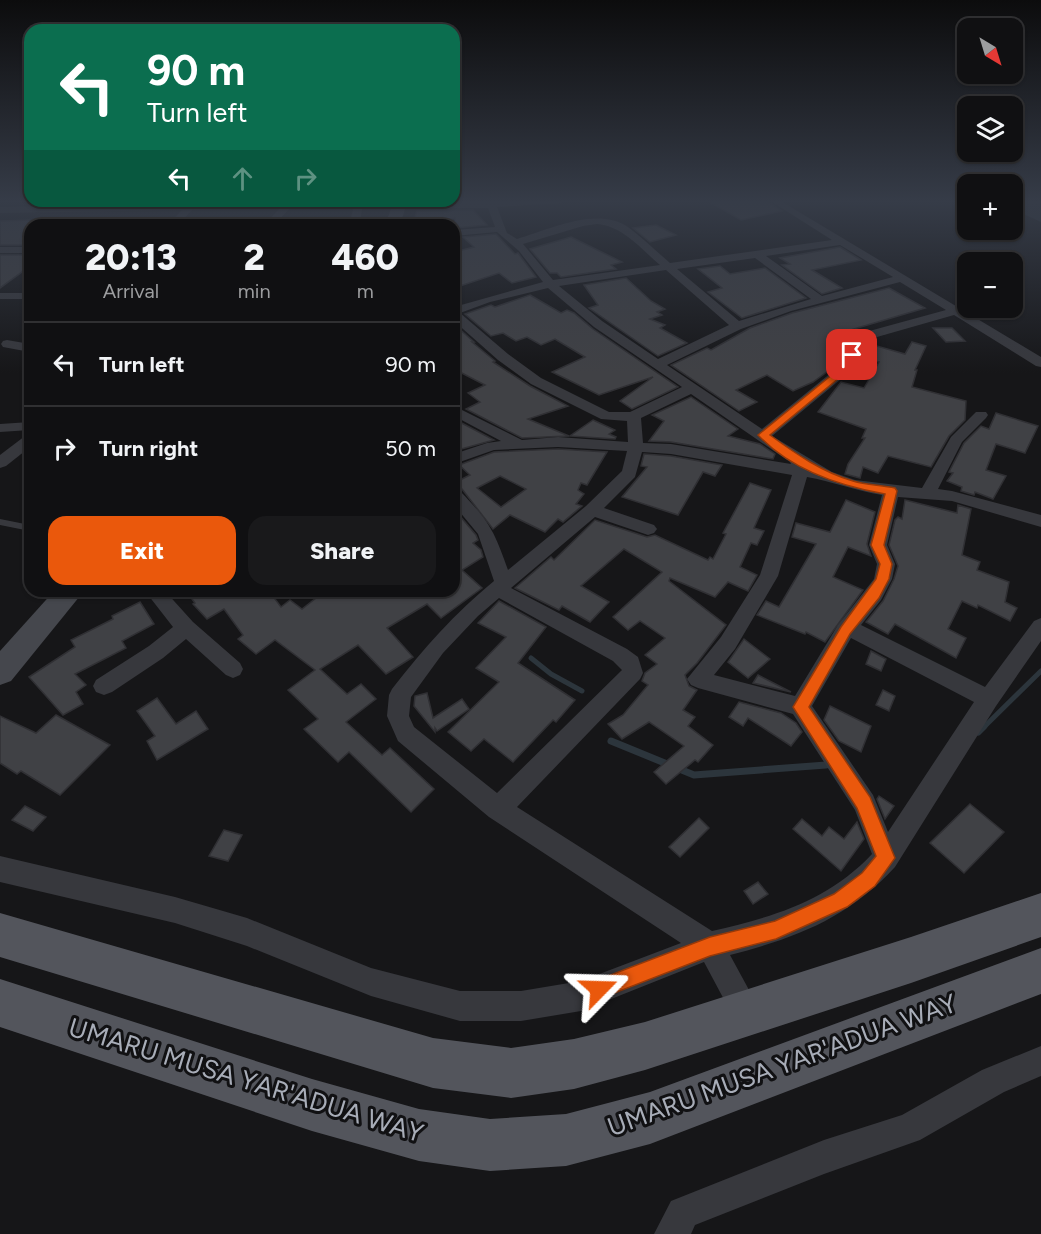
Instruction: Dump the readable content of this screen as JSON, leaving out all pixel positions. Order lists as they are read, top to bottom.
{
  "streets": {
    "main road": ["UMARU MUSA YAR'ADUA WAY"]
  },
  "north": "bottom right",
  "page": {
    "map_buttons": ["+", "−"],
    "turn": ["90 m", "Turn left"],
    "eta": [
      "20:13",
      "Arrival",
      "2",
      "min",
      "460",
      "m"
    ],
    "list": [
      {
        "name": "Turn left",
        "value": "90 m"
      },
      {
        "name": "Turn right",
        "value": "50 m"
      }
    ],
    "buttons": ["Exit", "Share"]
  }
}
